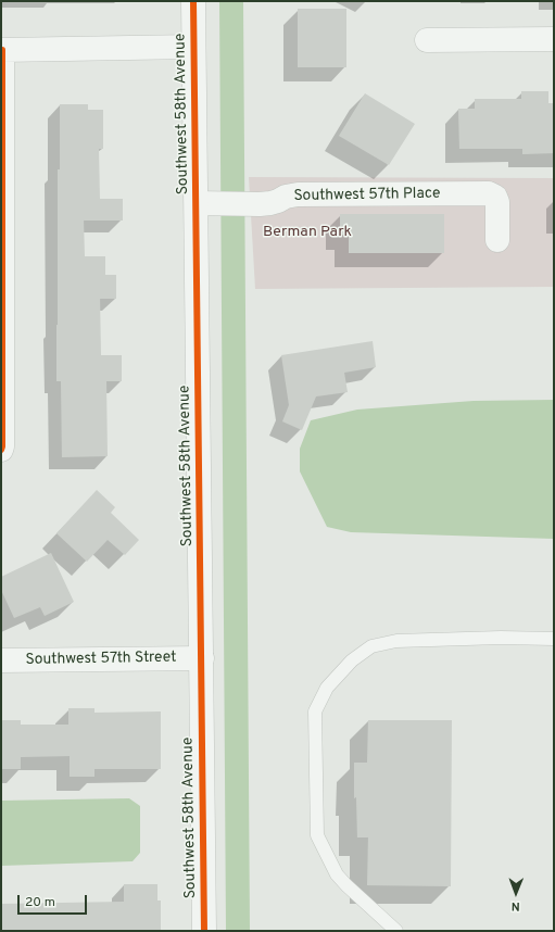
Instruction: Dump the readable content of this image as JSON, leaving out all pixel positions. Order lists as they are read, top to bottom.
{
  "streets": {
    "street": ["Southwest 58th Avenue", "Southwest 57th Place", "Southwest 57th Street"]
  },
  "crossings": [
    ["Southwest 58th Avenue", "Southwest 57th Place"],
    ["Southwest 58th Avenue", "Southwest 57th Street"]
  ],
  "parks": ["Berman Park"],
  "scale_bar": "20 m",
  "north": "bottom"
}
